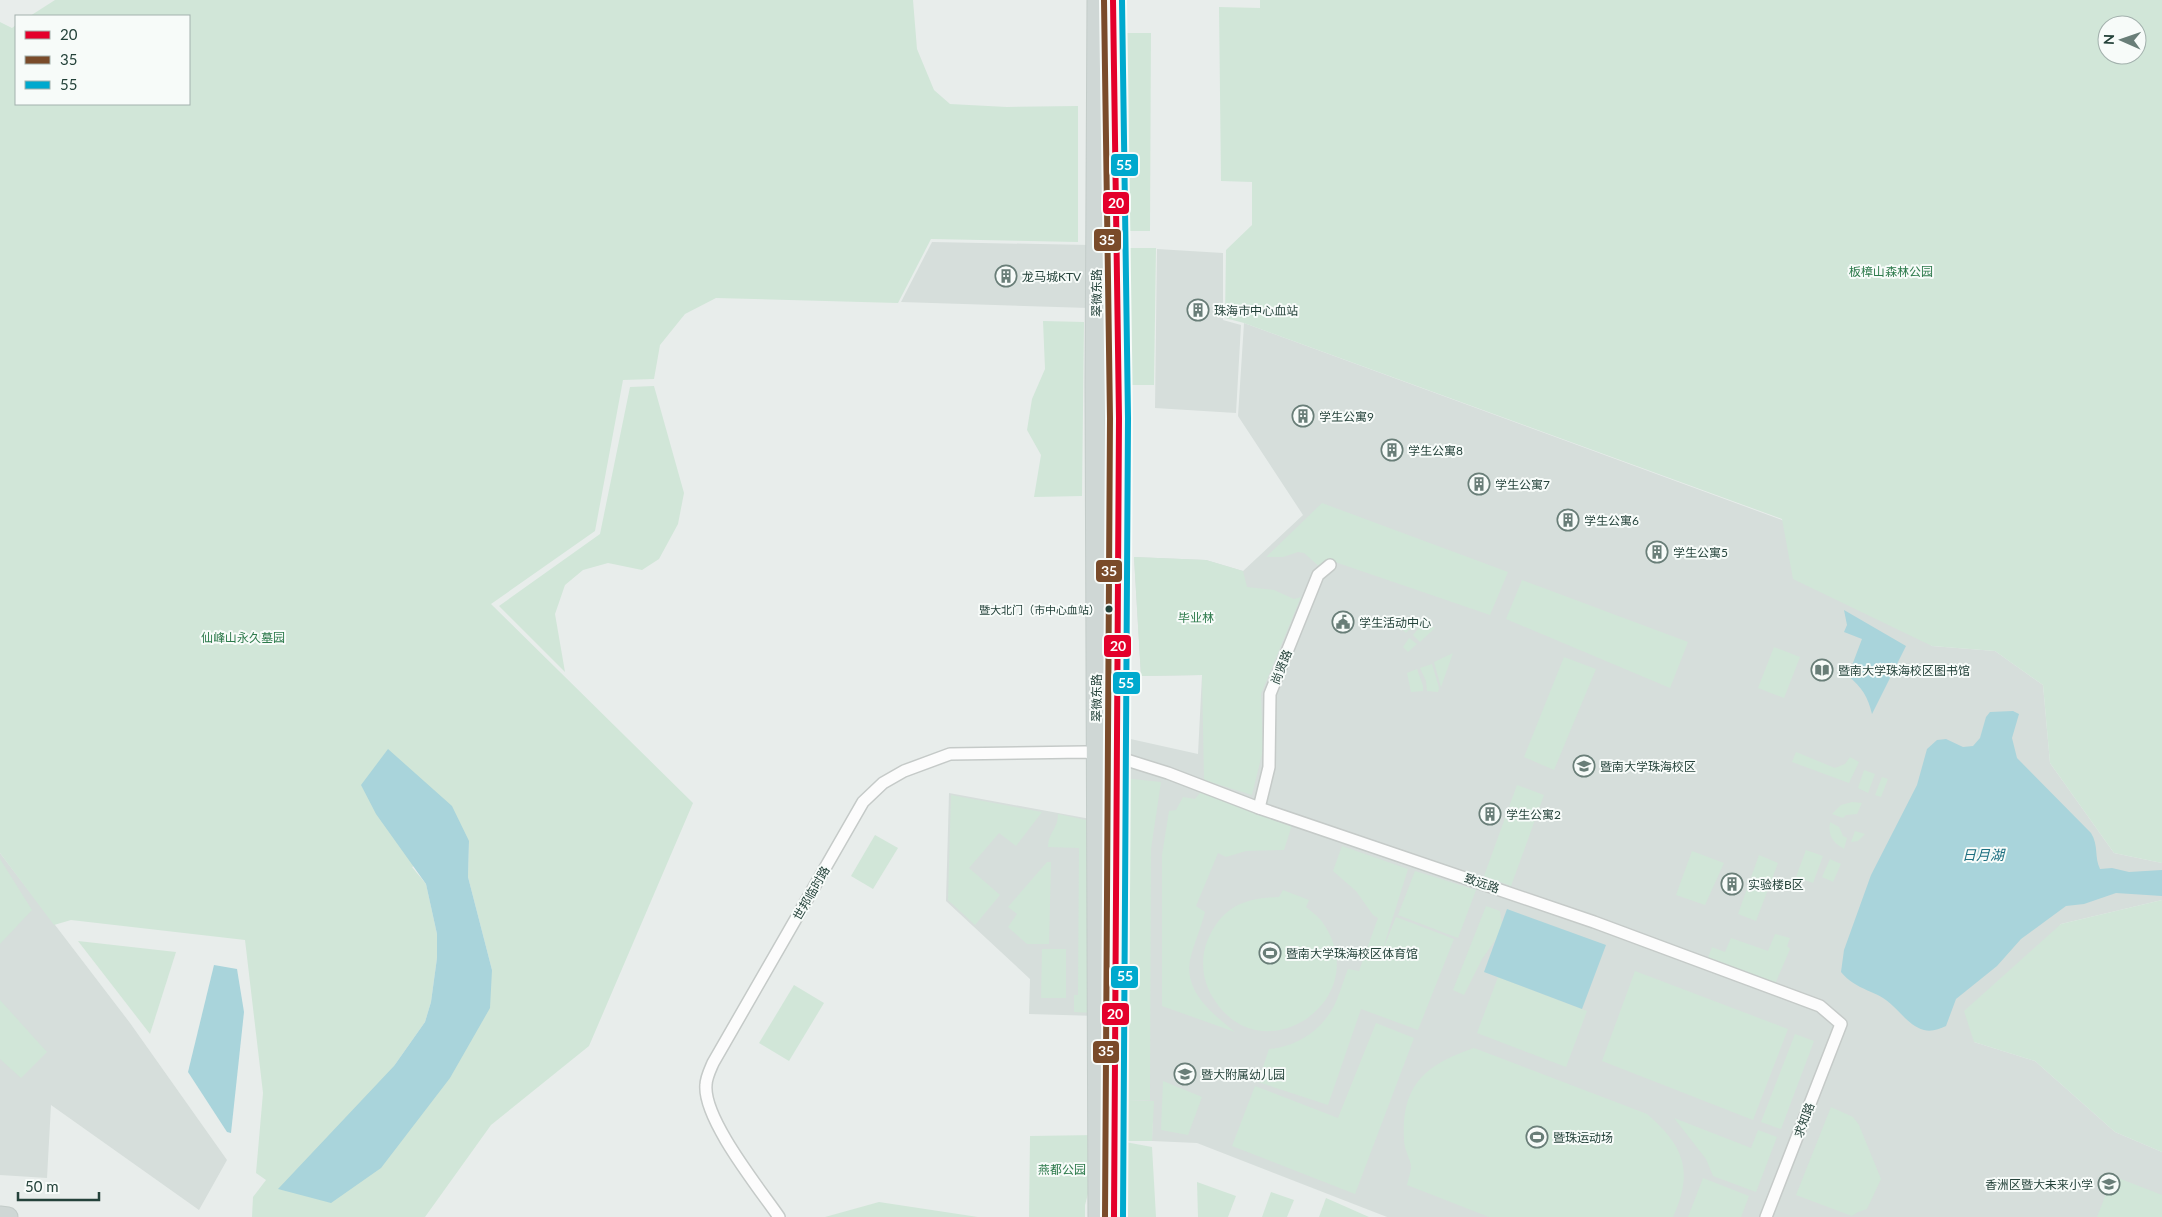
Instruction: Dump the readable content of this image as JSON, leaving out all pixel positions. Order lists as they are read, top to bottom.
{
  "streets": {
    "main road": ["翠微东路"],
    "street": [
      "尚贤路",
      "致远路",
      "世邦临时路",
      "求知路"
    ]
  },
  "crossings": [
    ["翠微东路", "致远路"],
    ["翠微东路", "世邦临时路"],
    ["尚贤路", "致远路"],
    ["致远路", "世邦临时路"],
    ["致远路", "求知路"]
  ],
  "water": ["日月湖"],
  "parks": [
    "板樟山森林公园",
    "毕业林",
    "仙峰山永久墓园",
    "燕都公园"
  ],
  "places": {
    "building": [
      "龙马城KTV",
      "珠海市中心血站",
      "学生公寓9",
      "学生公寓8",
      "学生公寓7",
      "学生公寓6",
      "学生公寓5",
      "学生公寓2",
      "实验楼B区"
    ],
    "other": ["暨大北门（市中心血站）"],
    "public building": ["学生活动中心"],
    "library": ["暨南大学珠海校区图书馆"],
    "school or university": ["暨南大学珠海校区", "暨大附属幼儿园", "香洲区暨大未来小学"],
    "sports": ["暨南大学珠海校区体育馆", "暨珠运动场"]
  },
  "lines": ["transit line 20", "transit line 35", "transit line 55"],
  "legend": ["20", "35", "55"],
  "scale_bar": "50 m",
  "north": "left"
}
